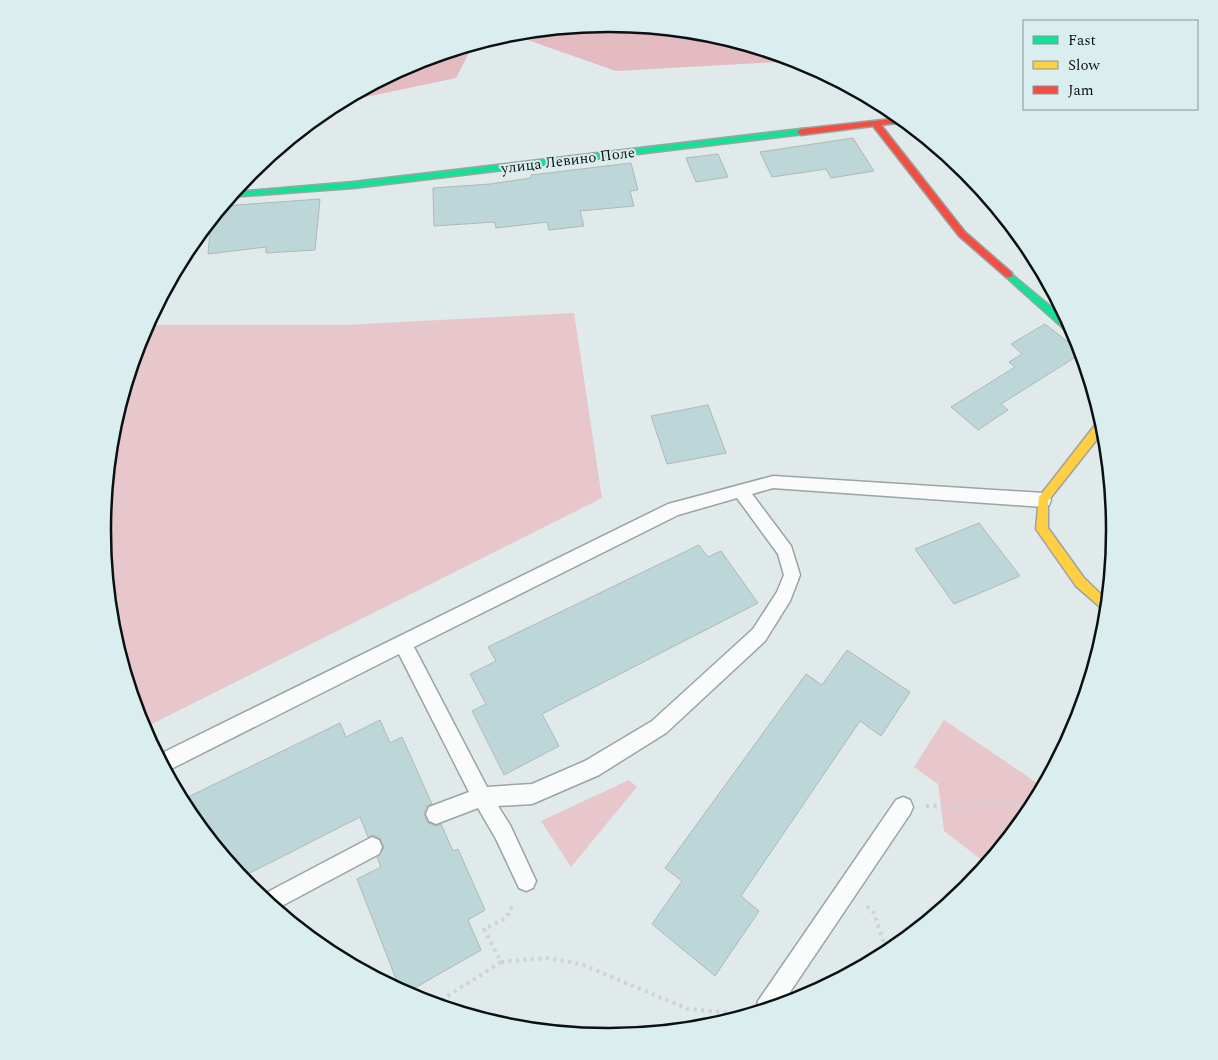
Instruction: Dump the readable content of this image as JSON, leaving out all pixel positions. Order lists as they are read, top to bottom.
{
  "streets": {
    "street": ["улица Левино Поле"]
  },
  "legend": ["Fast", "Slow", "Jam"]
}
